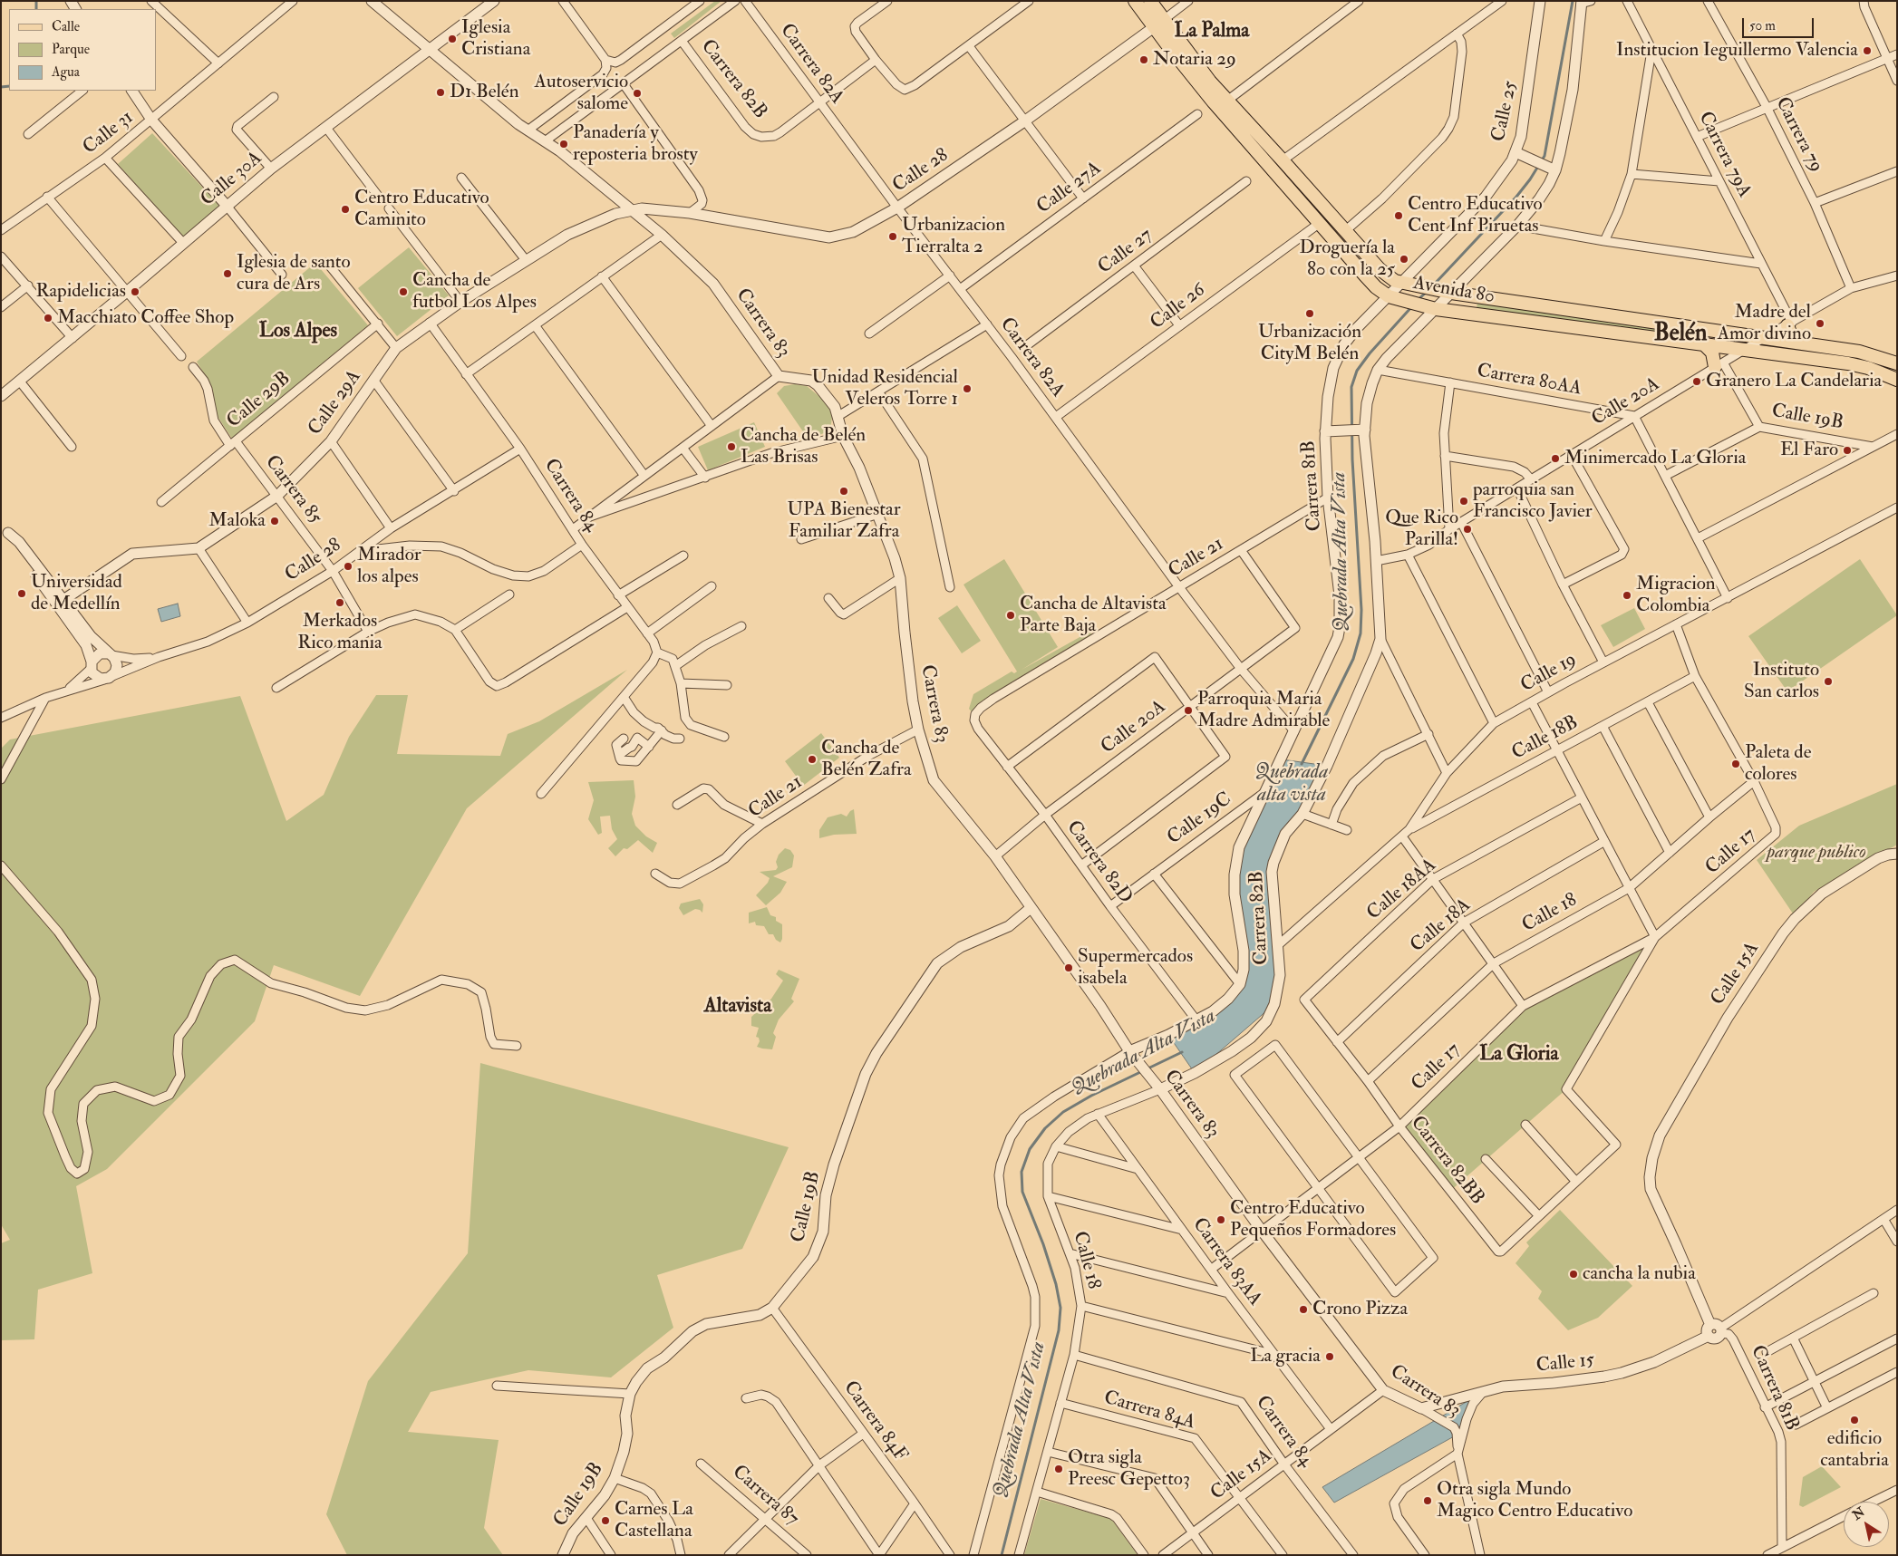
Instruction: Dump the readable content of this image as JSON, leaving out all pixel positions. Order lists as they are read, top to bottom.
{
  "streets": {
    "main road": ["Avenida 80"],
    "street": [
      "Carrera 82A",
      "Carrera 82B",
      "Calle 25",
      "Calle 31",
      "Carrera 79",
      "Carrera 79A",
      "Calle 28",
      "Calle 30A",
      "Calle 27A",
      "Calle 27",
      "Calle 26",
      "Carrera 83",
      "Carrera 80AA",
      "Calle 29B",
      "Calle 20A",
      "Calle 29A",
      "Calle 19B",
      "Carrera 81B",
      "Carrera 85",
      "Carrera 84",
      "Calle 21",
      "Calle 19",
      "Calle 18B",
      "Calle 19C",
      "Calle 17",
      "Carrera 82D",
      "Calle 18AA",
      "Calle 18",
      "Calle 18A",
      "Calle 15A",
      "Carrera 82BB",
      "Carrera 83AA",
      "Calle 15",
      "Carrera 84A",
      "Carrera 84F",
      "Carrera 87"
    ]
  },
  "crossings": [
    ["Carrera 82A", "Carrera 82B"],
    ["Carrera 82A", "Calle 28"],
    ["Carrera 82A", "Calle 27A"],
    ["Carrera 82A", "Calle 26"],
    ["Carrera 82A", "Calle 20A"],
    ["Carrera 82A", "Calle 21"],
    ["Carrera 82A", "Calle 19C"],
    ["Carrera 82B", "Carrera 83"],
    ["Carrera 82B", "Calle 19"],
    ["Carrera 82B", "Calle 19C"],
    ["Carrera 82B", "Calle 18"],
    ["Calle 25", "Avenida 80"],
    ["Calle 25", "Carrera 81B"],
    ["Carrera 79", "Calle 20A"],
    ["Carrera 79A", "Calle 20A"],
    ["Calle 28", "Avenida 80"],
    ["Calle 28", "Carrera 83"],
    ["Calle 28", "Calle 29A"],
    ["Calle 28", "Carrera 85"],
    ["Calle 28", "Carrera 84"],
    ["Calle 30A", "Carrera 83"],
    ["Avenida 80", "Calle 26"],
    ["Avenida 80", "Calle 20A"],
    ["Carrera 83", "Calle 20A"],
    ["Carrera 83", "Calle 29A"],
    ["Carrera 83", "Calle 19B"],
    ["Carrera 83", "Calle 21"],
    ["Carrera 83", "Calle 17"],
    ["Carrera 83", "Calle 18"],
    ["Carrera 83", "Calle 15A"],
    ["Carrera 83", "Calle 15"],
    ["Carrera 80AA", "Calle 20A"],
    ["Calle 29B", "Carrera 85"],
    ["Calle 20A", "Calle 21"],
    ["Calle 20A", "Carrera 82D"],
    ["Calle 29A", "Carrera 85"],
    ["Calle 29A", "Carrera 84"],
    ["Calle 19B", "Carrera 84F"],
    ["Carrera 81B", "Calle 21"],
    ["Carrera 81B", "Calle 19C"],
    ["Carrera 81B", "Calle 15A"],
    ["Carrera 81B", "Calle 15"],
    ["Carrera 84", "Calle 18"],
    ["Carrera 84", "Calle 15A"],
    ["Calle 21", "Carrera 82D"],
    ["Calle 19", "Calle 18B"],
    ["Calle 19C", "Carrera 82D"],
    ["Calle 17", "Calle 18"],
    ["Calle 17", "Carrera 82BB"],
    ["Calle 17", "Carrera 83AA"],
    ["Calle 18AA", "Carrera 82BB"],
    ["Calle 18", "Carrera 82BB"],
    ["Calle 18", "Carrera 83AA"],
    ["Calle 18", "Carrera 84A"],
    ["Calle 18A", "Carrera 82BB"],
    ["Calle 15A", "Carrera 83AA"],
    ["Calle 15A", "Calle 15"],
    ["Calle 15A", "Carrera 84A"]
  ],
  "districts": [
    "La Palma",
    "Los Alpes",
    "Belén",
    "Altavista",
    "La Gloria"
  ],
  "water": ["Quebrada Alta Vista", "Quebrada alta vista"],
  "parks": ["parque publico"],
  "places": [
    "Iglesia Cristiana",
    "Institucion Ieguillermo Valencia",
    "Notaria 29",
    "D1 Belén",
    "Autoservicio salome",
    "Panadería y reposteria brosty",
    "Centro Educativo Caminito",
    "Centro Educativo Cent Inf Piruetas",
    "Urbanizacion Tierralta 2",
    "Droguería la 80 con la 25",
    "Iglesia de santo cura de Ars",
    "Rapidelicias",
    "Cancha de futbol Los Alpes",
    "Urbanización CityM Belén",
    "Macchiato Coffee Shop",
    "Madre del Amor divino",
    "Granero La Candelaria",
    "Unidad Residencial Veleros Torre 1",
    "Cancha de Belén Las Brisas",
    "El Faro",
    "Minimercado La Gloria",
    "UPA Bienestar Familiar Zafra",
    "parroquia san Francisco Javier",
    "Maloka",
    "Que Rico Parilla!",
    "Mirador los alpes",
    "Universidad de Medellín",
    "Migracion Colombia",
    "Merkados Rico mania",
    "Cancha de Altavista Parte Baja",
    "Instituto San carlos",
    "Parroquia Maria Madre Admirable",
    "Cancha de Belén Zafra",
    "Paleta de colores",
    "Supermercados isabela",
    "Centro Educativo Pequeños Formadores",
    "cancha la nubia",
    "Crono Pizza",
    "La gracia",
    "edificio cantabria",
    "Otra sigla Preesc Gepetto3",
    "Otra sigla Mundo Magico Centro Educativo",
    "Carnes La Castellana"
  ],
  "legend": ["Calle", "Parque", "Agua"],
  "scale_bar": "50 m",
  "north": "top left"
}
